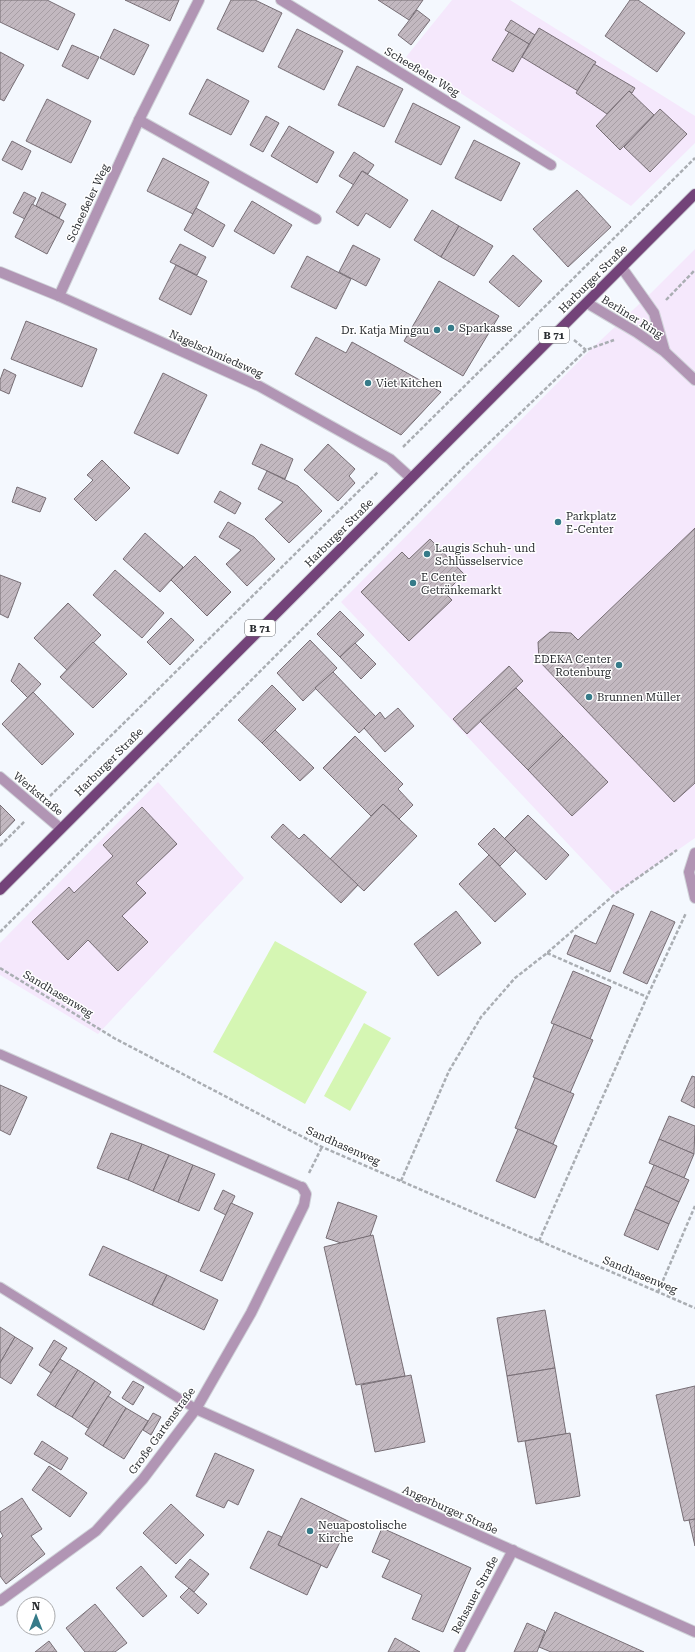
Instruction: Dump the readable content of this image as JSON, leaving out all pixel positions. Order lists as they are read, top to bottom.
{
  "streets": {
    "main road": ["Harburger Straße", "B 71"],
    "street": [
      "Scheeßeler Weg",
      "Berliner Ring",
      "Nagelschmiedsweg",
      "Werkstraße",
      "Große Gartenstraße",
      "Angerburger Straße",
      "Rehsauer Straße"
    ],
    "path": ["Sandhasenweg"]
  },
  "crossings": [
    ["Scheeßeler Weg", "Nagelschmiedsweg"],
    ["Harburger Straße", "Berliner Ring"],
    ["Harburger Straße", "Nagelschmiedsweg"],
    ["Harburger Straße", "Werkstraße"],
    ["Große Gartenstraße", "Angerburger Straße"],
    ["Angerburger Straße", "Rehsauer Straße"]
  ],
  "places": [
    "Sparkasse",
    "Dr. Katja Mingau",
    "Viet Kitchen",
    "Parkplatz E-Center",
    "Laugis Schuh- und Schlüsselservice",
    "E Center Getränkemarkt",
    "EDEKA Center Rotenburg",
    "Brunnen Müller",
    "Neuapostolische Kirche"
  ],
  "north": "top"
}
